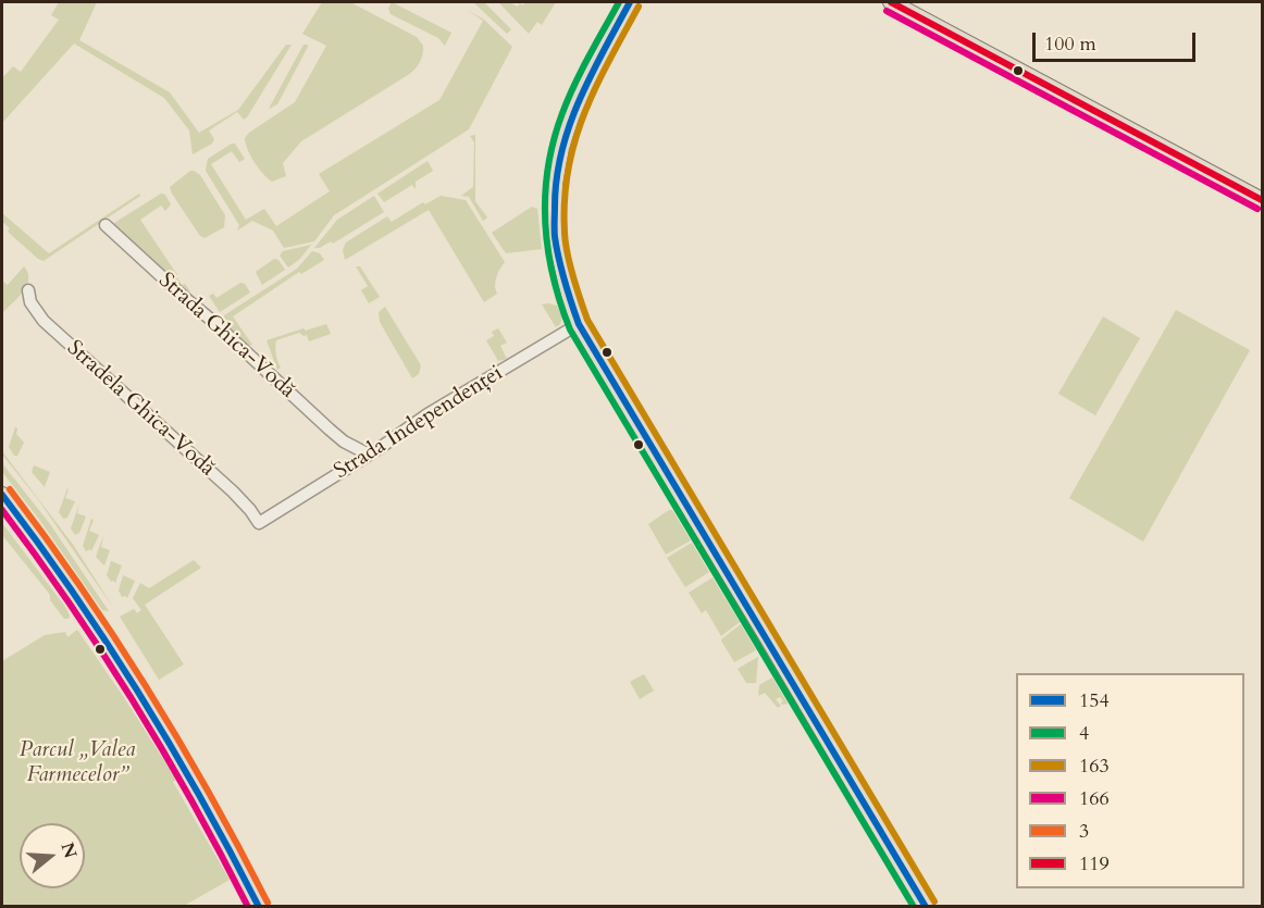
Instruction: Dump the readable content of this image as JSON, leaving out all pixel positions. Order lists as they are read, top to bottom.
{
  "streets": {
    "street": ["Strada Ghica-Vodă", "Stradela Ghica-Vodă", "Strada Independenței"]
  },
  "crossings": [
    ["Strada Ghica-Vodă", "Strada Independenței"],
    ["Stradela Ghica-Vodă", "Strada Independenței"]
  ],
  "parks": ["Parcul „Valea Farmecelor”"],
  "lines": [
    "transit line 154",
    "transit line 4",
    "transit line 119",
    "transit line 163",
    "transit line 166",
    "transit line 3"
  ],
  "legend": [
    "154",
    "4",
    "163",
    "166",
    "3",
    "119"
  ],
  "scale_bar": "100 m",
  "north": "right"
}
